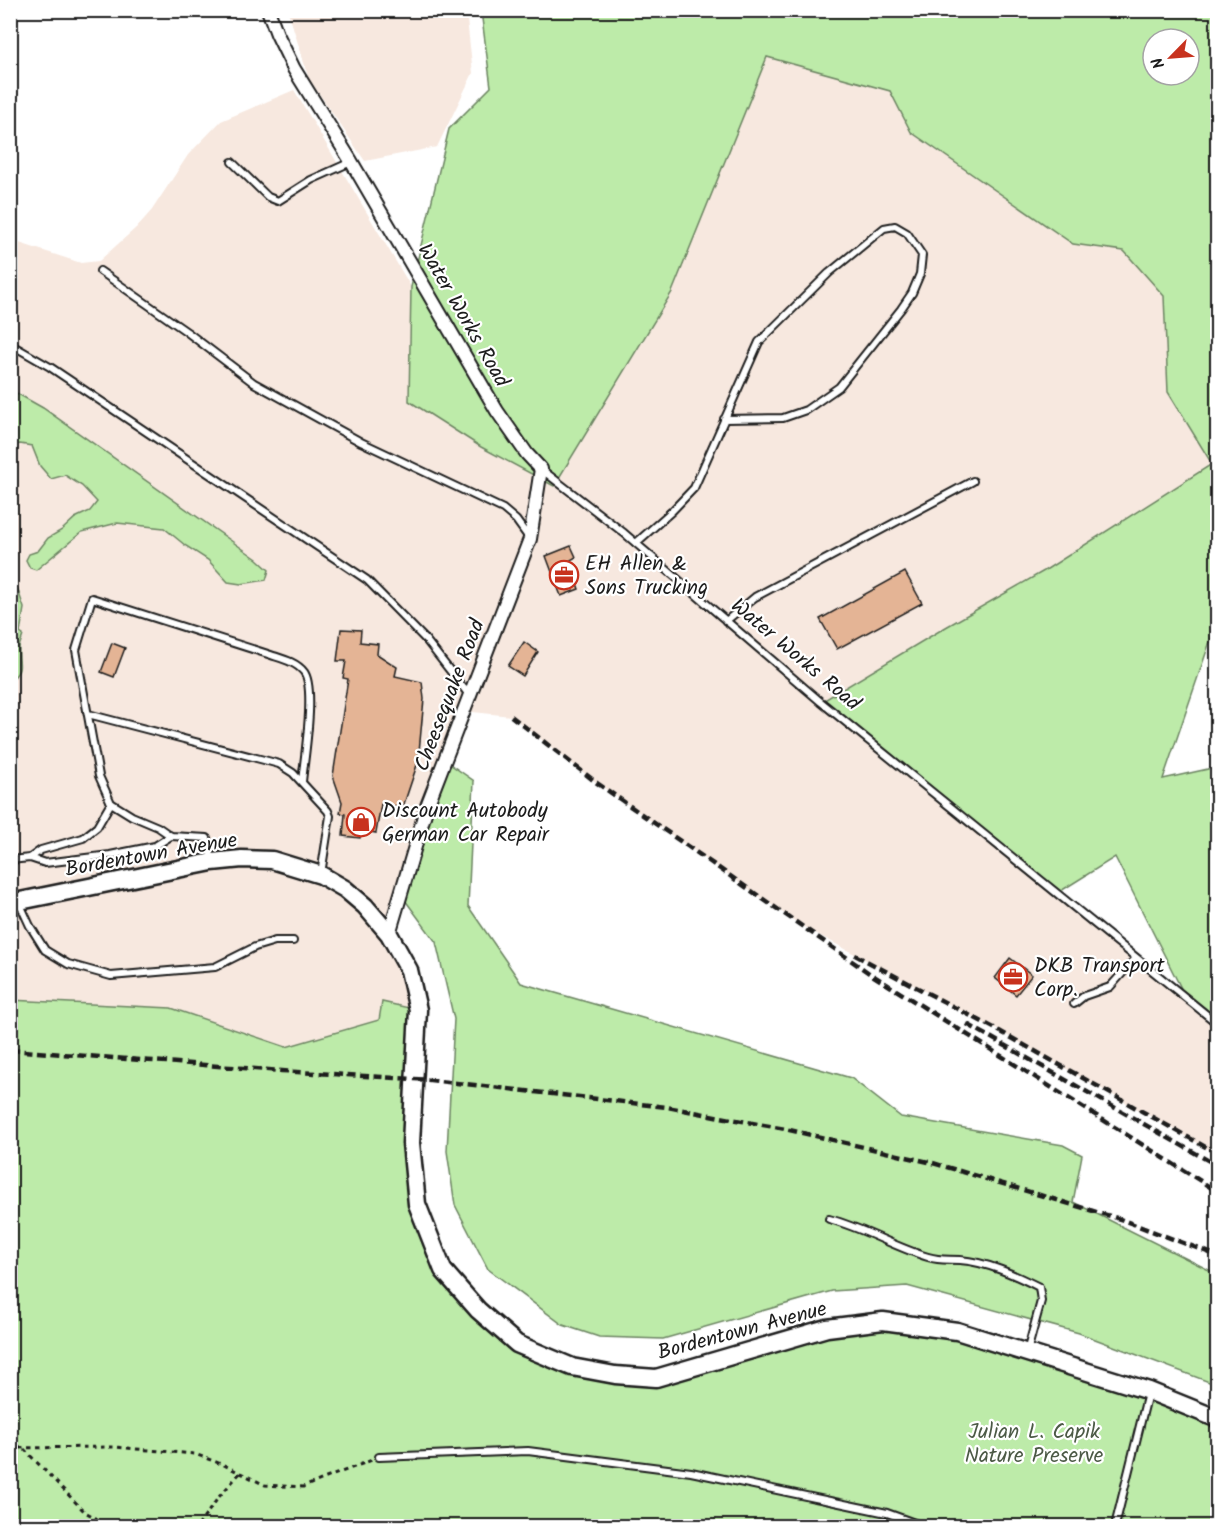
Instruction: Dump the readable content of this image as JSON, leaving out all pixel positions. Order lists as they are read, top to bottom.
{
  "streets": {
    "main road": ["Bordentown Avenue"],
    "street": ["Water Works Road", "Cheesequake Road"]
  },
  "crossings": [
    ["Water Works Road", "Cheesequake Road"],
    ["Cheesequake Road", "Bordentown Avenue"]
  ],
  "parks": ["Julian L. Capik Nature Preserve"],
  "places": {
    "office": ["EH Allen & Sons Trucking", "DKB Transport Corp."],
    "shop": ["Discount Autobody German Car Repair"]
  },
  "north": "bottom left"
}
